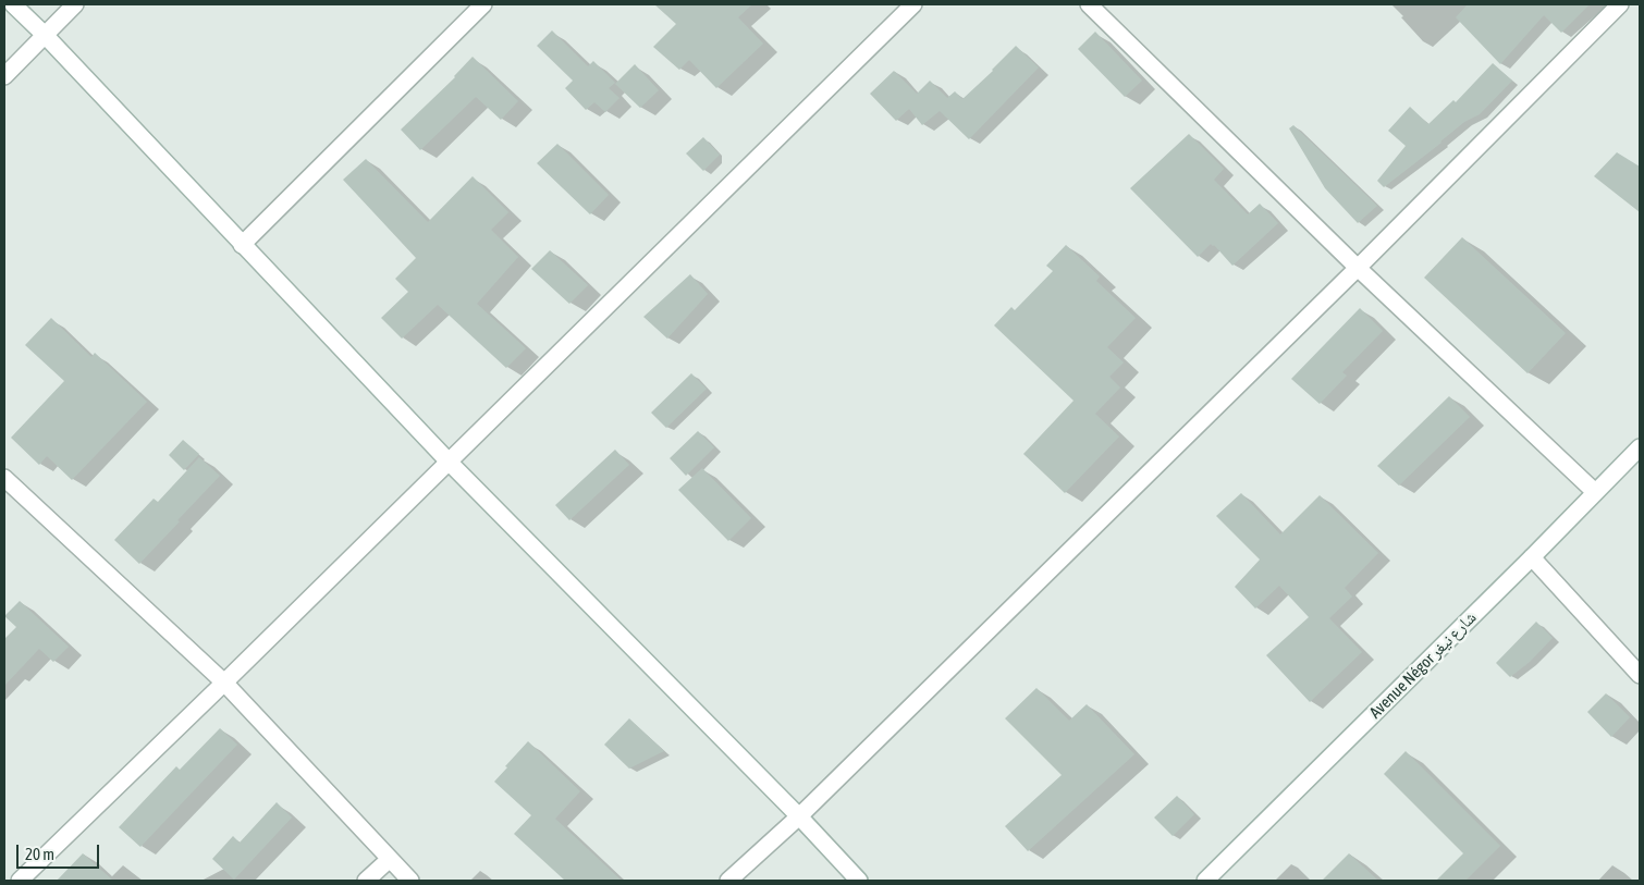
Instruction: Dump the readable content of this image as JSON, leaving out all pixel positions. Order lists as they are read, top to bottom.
{
  "streets": {
    "street": ["Avenue Négor شارع نيغر"]
  },
  "scale_bar": "20 m"
}
